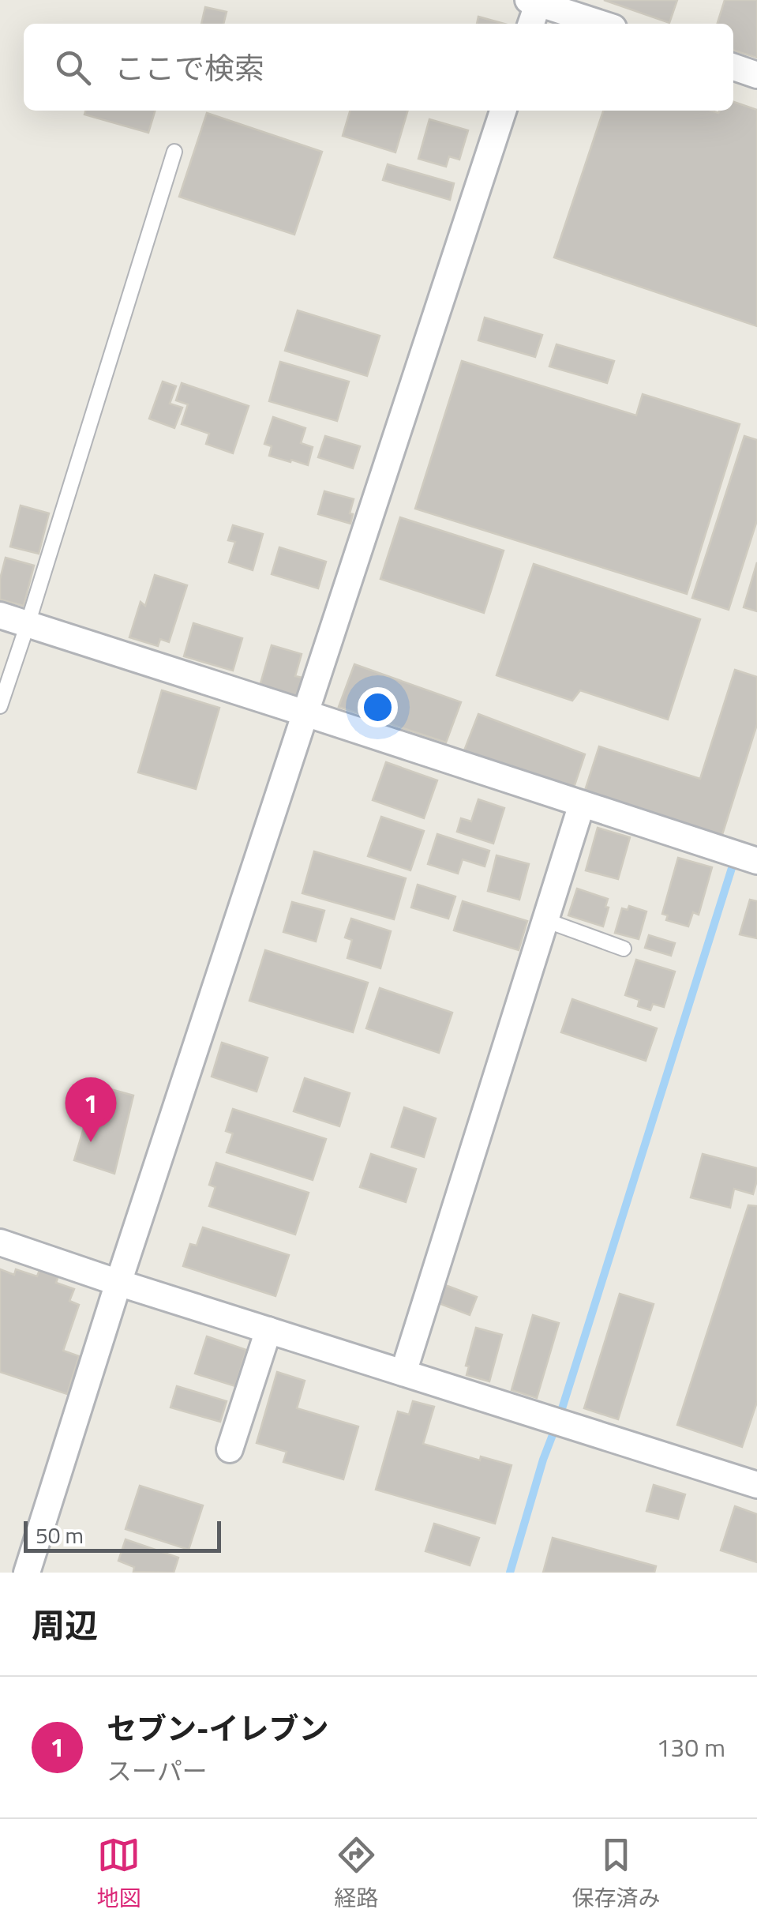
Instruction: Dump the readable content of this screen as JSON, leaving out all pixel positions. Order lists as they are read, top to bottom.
{
  "scale_bar": "50 m",
  "page": {
    "search": "ここで検索",
    "pins": "1",
    "scale": "50 m",
    "heading": "周辺",
    "list": [
      {
        "mark": "1",
        "name": "セブン-イレブン",
        "note": "スーパー",
        "value": "130 m"
      }
    ],
    "nav": ["地図", "経路", "保存済み"]
  }
}
